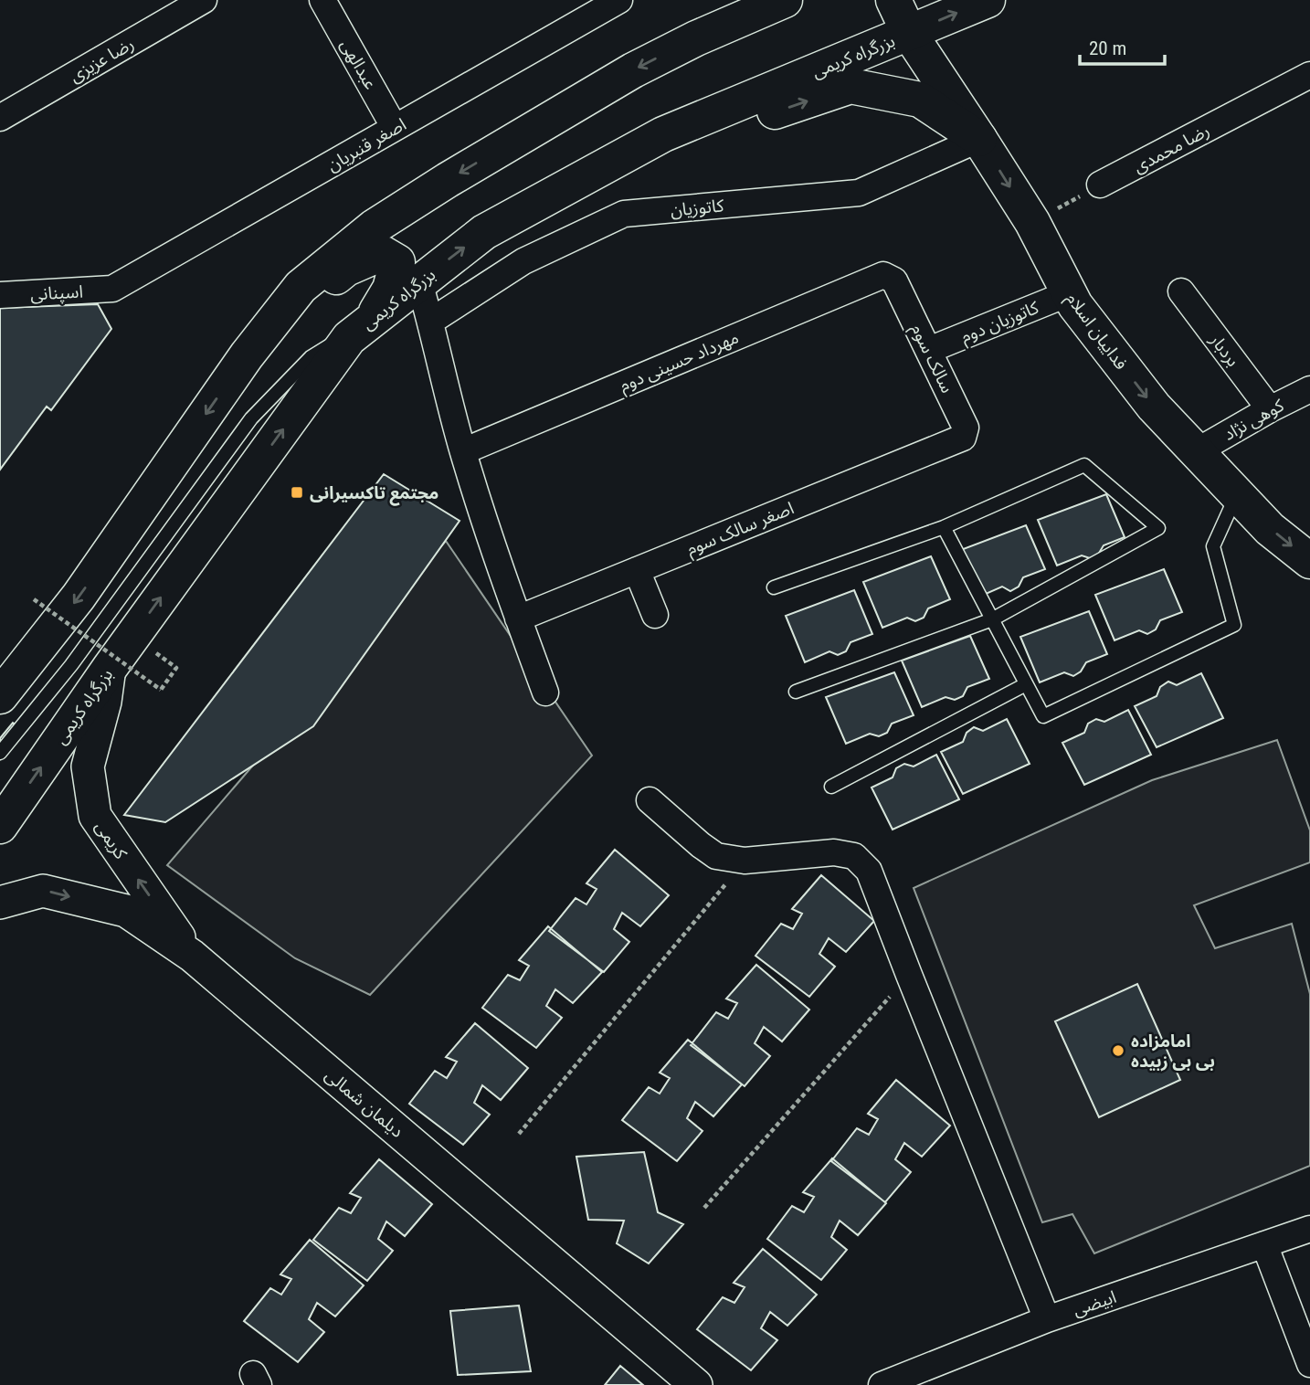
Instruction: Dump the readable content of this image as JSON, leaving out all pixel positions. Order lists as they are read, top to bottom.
{
  "streets": {
    "main road": ["بزرگراه کریمی", "فداییان اسلام"],
    "street": [
      "رضا عزیزی",
      "عبدالهی",
      "اصغر قنبریان",
      "رضا محمدی",
      "کاتوزیان",
      "اسپنانی",
      "کاتوزیان دوم",
      "بردبار",
      "سالک سوم",
      "مهرداد حسینی دوم",
      "کوهی نژاد",
      "اصغر سالک سوم",
      "کریمی",
      "دیلمان شمالی",
      "ابیضی"
    ]
  },
  "crossings": [
    ["بزرگراه کریمی", "فداییان اسلام"],
    ["بزرگراه کریمی", "کریمی"],
    ["عبدالهی", "اصغر قنبریان"],
    ["اصغر قنبریان", "اسپنانی"],
    ["کاتوزیان", "فداییان اسلام"],
    ["کاتوزیان دوم", "فداییان اسلام"],
    ["کاتوزیان دوم", "سالک سوم"],
    ["فداییان اسلام", "کوهی نژاد"],
    ["بردبار", "کوهی نژاد"],
    ["سالک سوم", "مهرداد حسینی دوم"],
    ["سالک سوم", "اصغر سالک سوم"],
    ["کریمی", "دیلمان شمالی"]
  ],
  "one_way": ["فداییان اسلام", "کریمی"],
  "places": {
    "transit": ["مجتمع تاکسیرانی"],
    "other": ["امامزاده بی بی زبیده"]
  },
  "scale_bar": "20 m"
}
